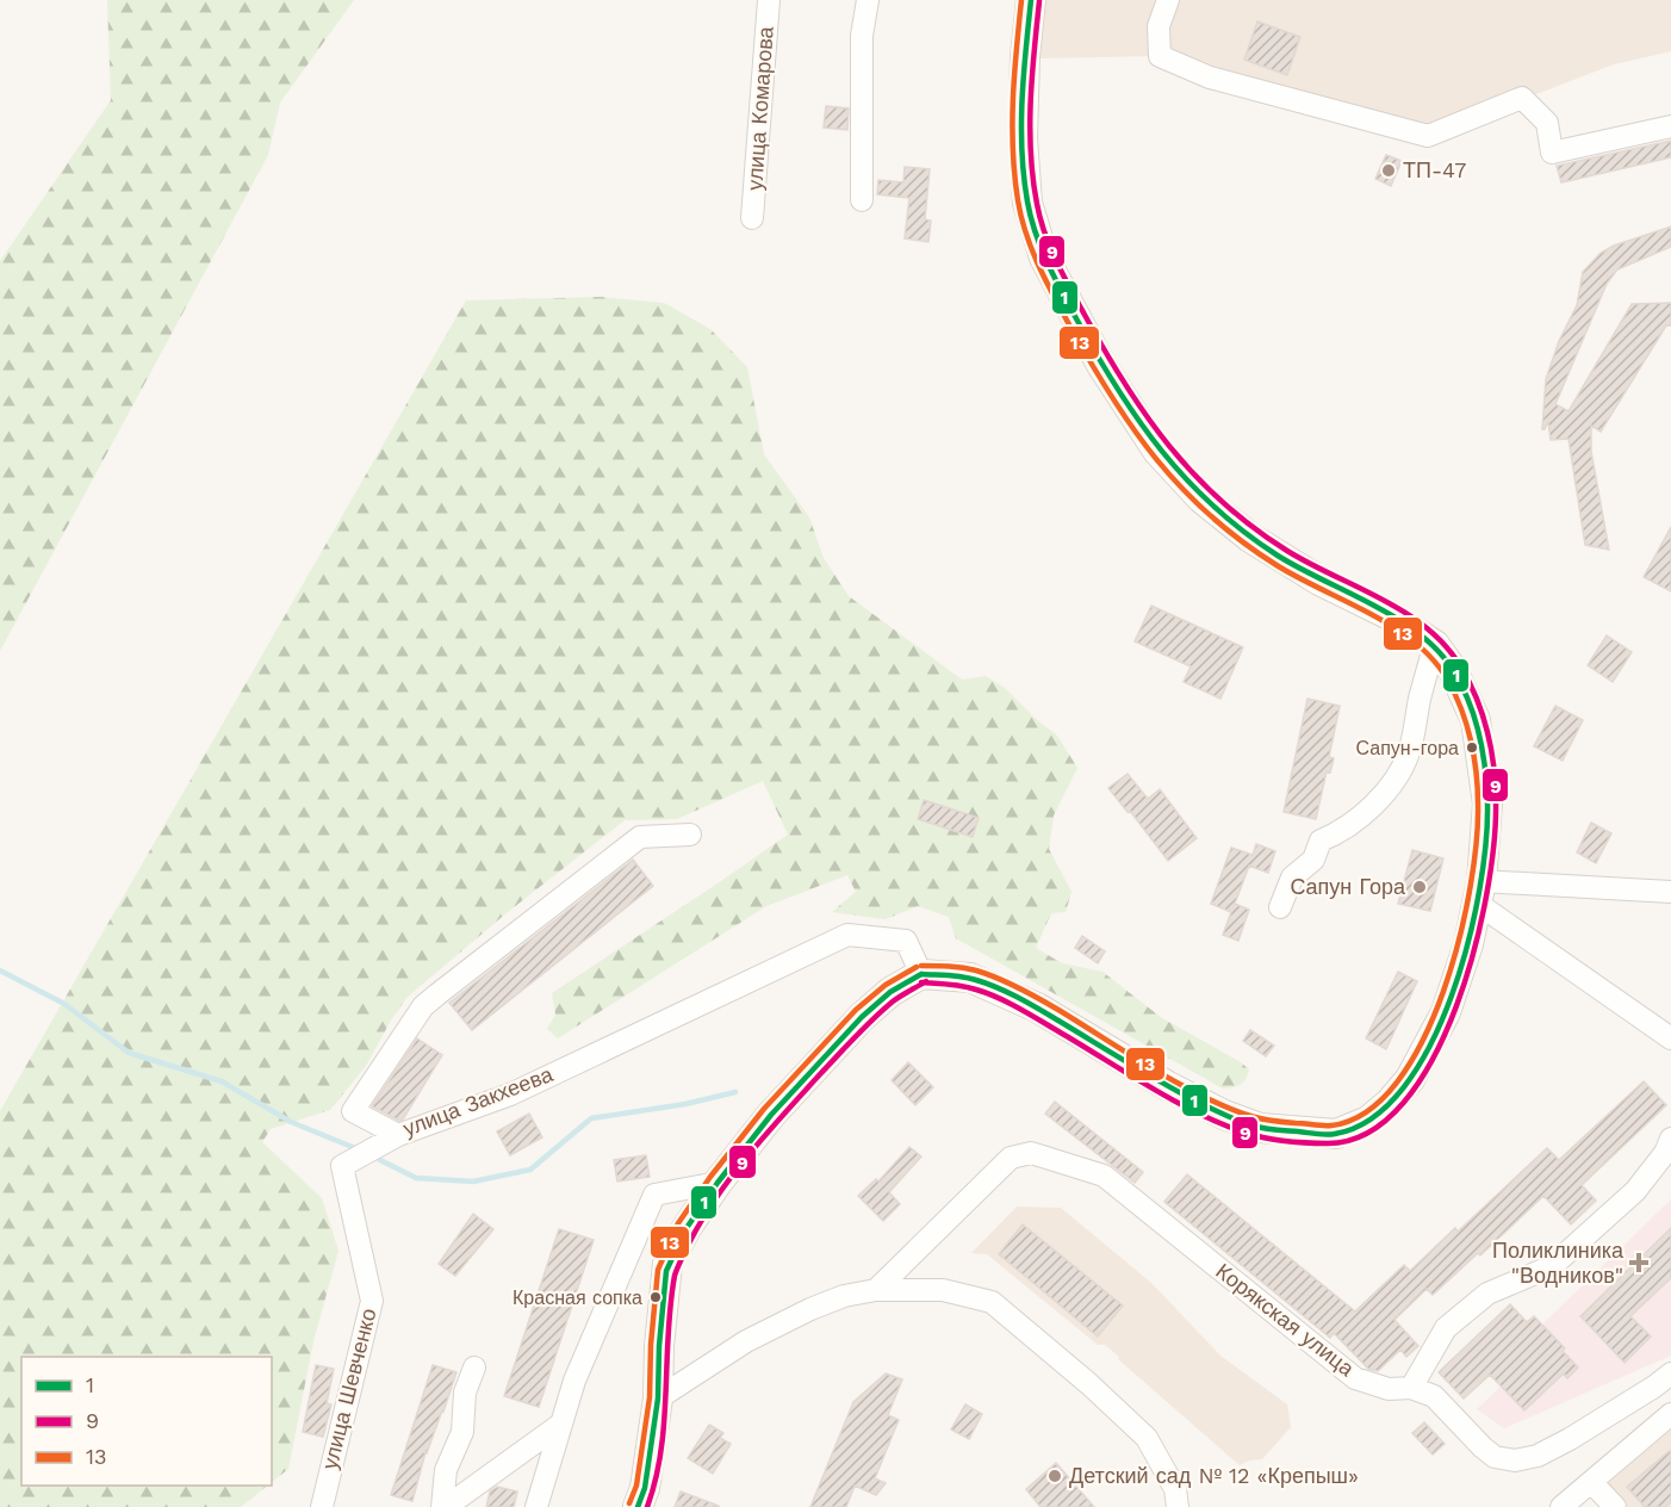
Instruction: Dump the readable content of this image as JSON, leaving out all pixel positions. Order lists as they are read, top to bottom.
{
  "streets": {
    "street": [
      "улица Комарова",
      "улица Закхеева",
      "Корякская улица",
      "улица Шевченко"
    ]
  },
  "crossings": [
    ["улица Закхеева", "улица Шевченко"]
  ],
  "places": {
    "other": [
      "ТП-47",
      "Сапун-гора",
      "Сапун Гора",
      "Красная сопка",
      "Детский сад № 12 «Крепыш»"
    ],
    "health": ["Поликлиника \"Водников\""]
  },
  "lines": ["transit line 1", "transit line 13", "transit line 9"],
  "legend": ["1", "9", "13"]
}
